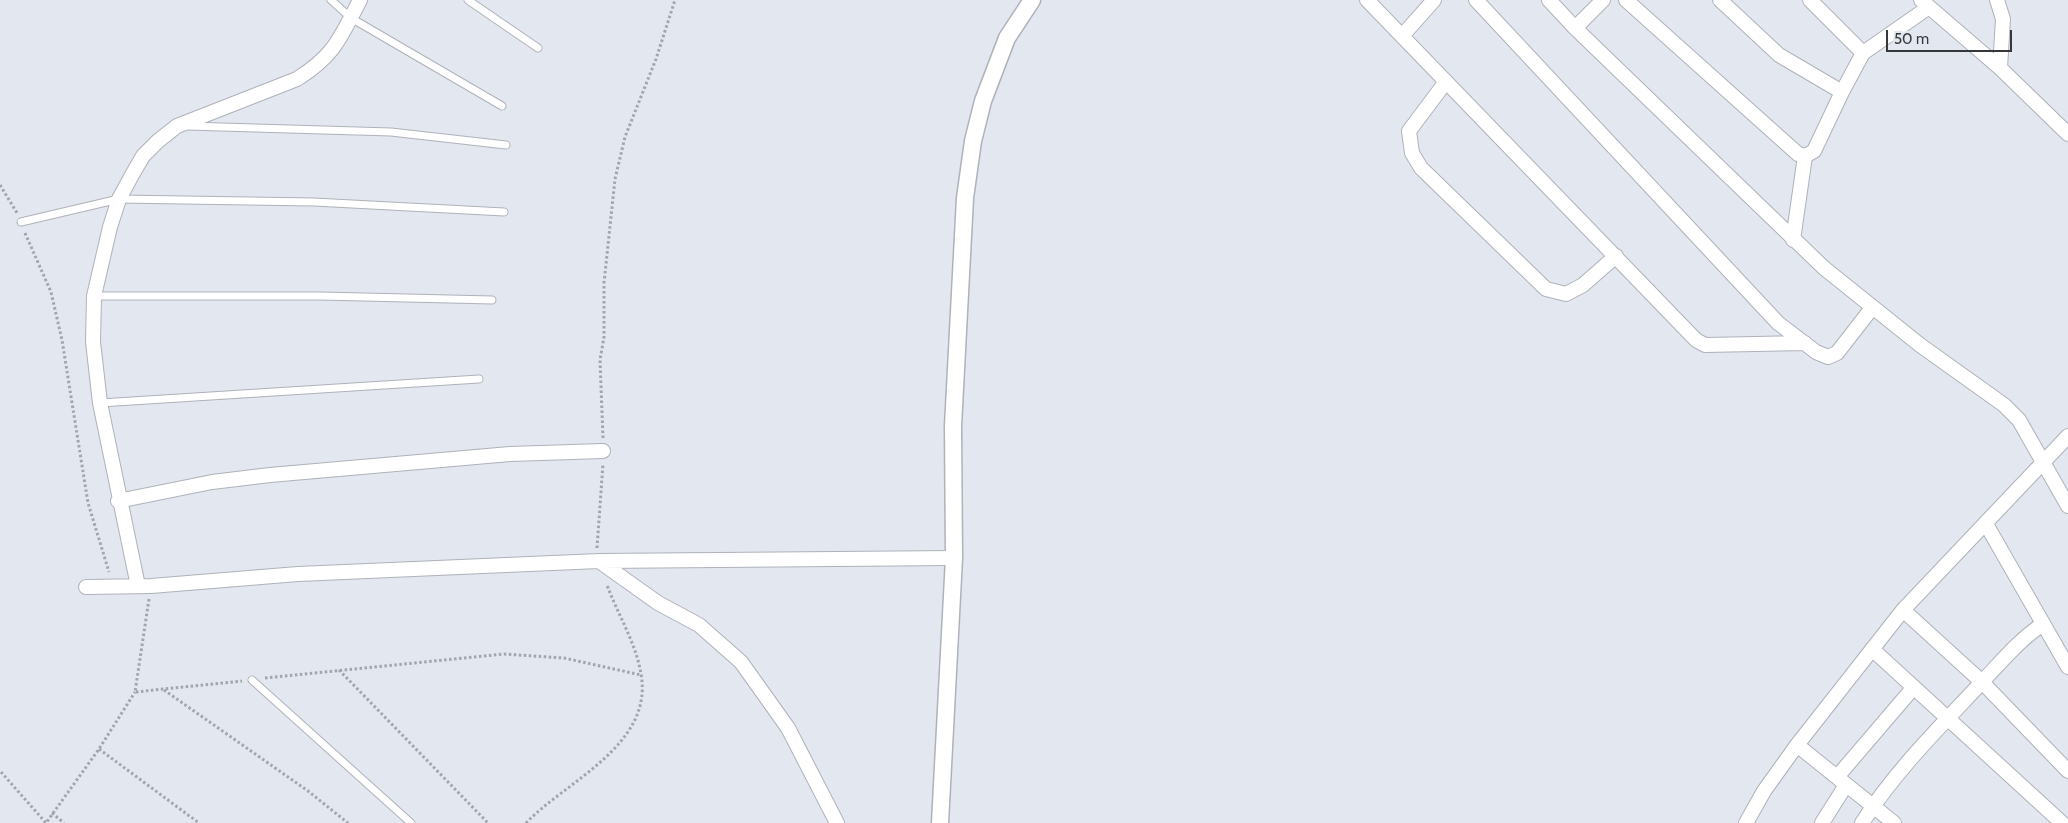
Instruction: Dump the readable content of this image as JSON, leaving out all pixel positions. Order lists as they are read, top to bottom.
{
  "scale_bar": "50 m"
}
